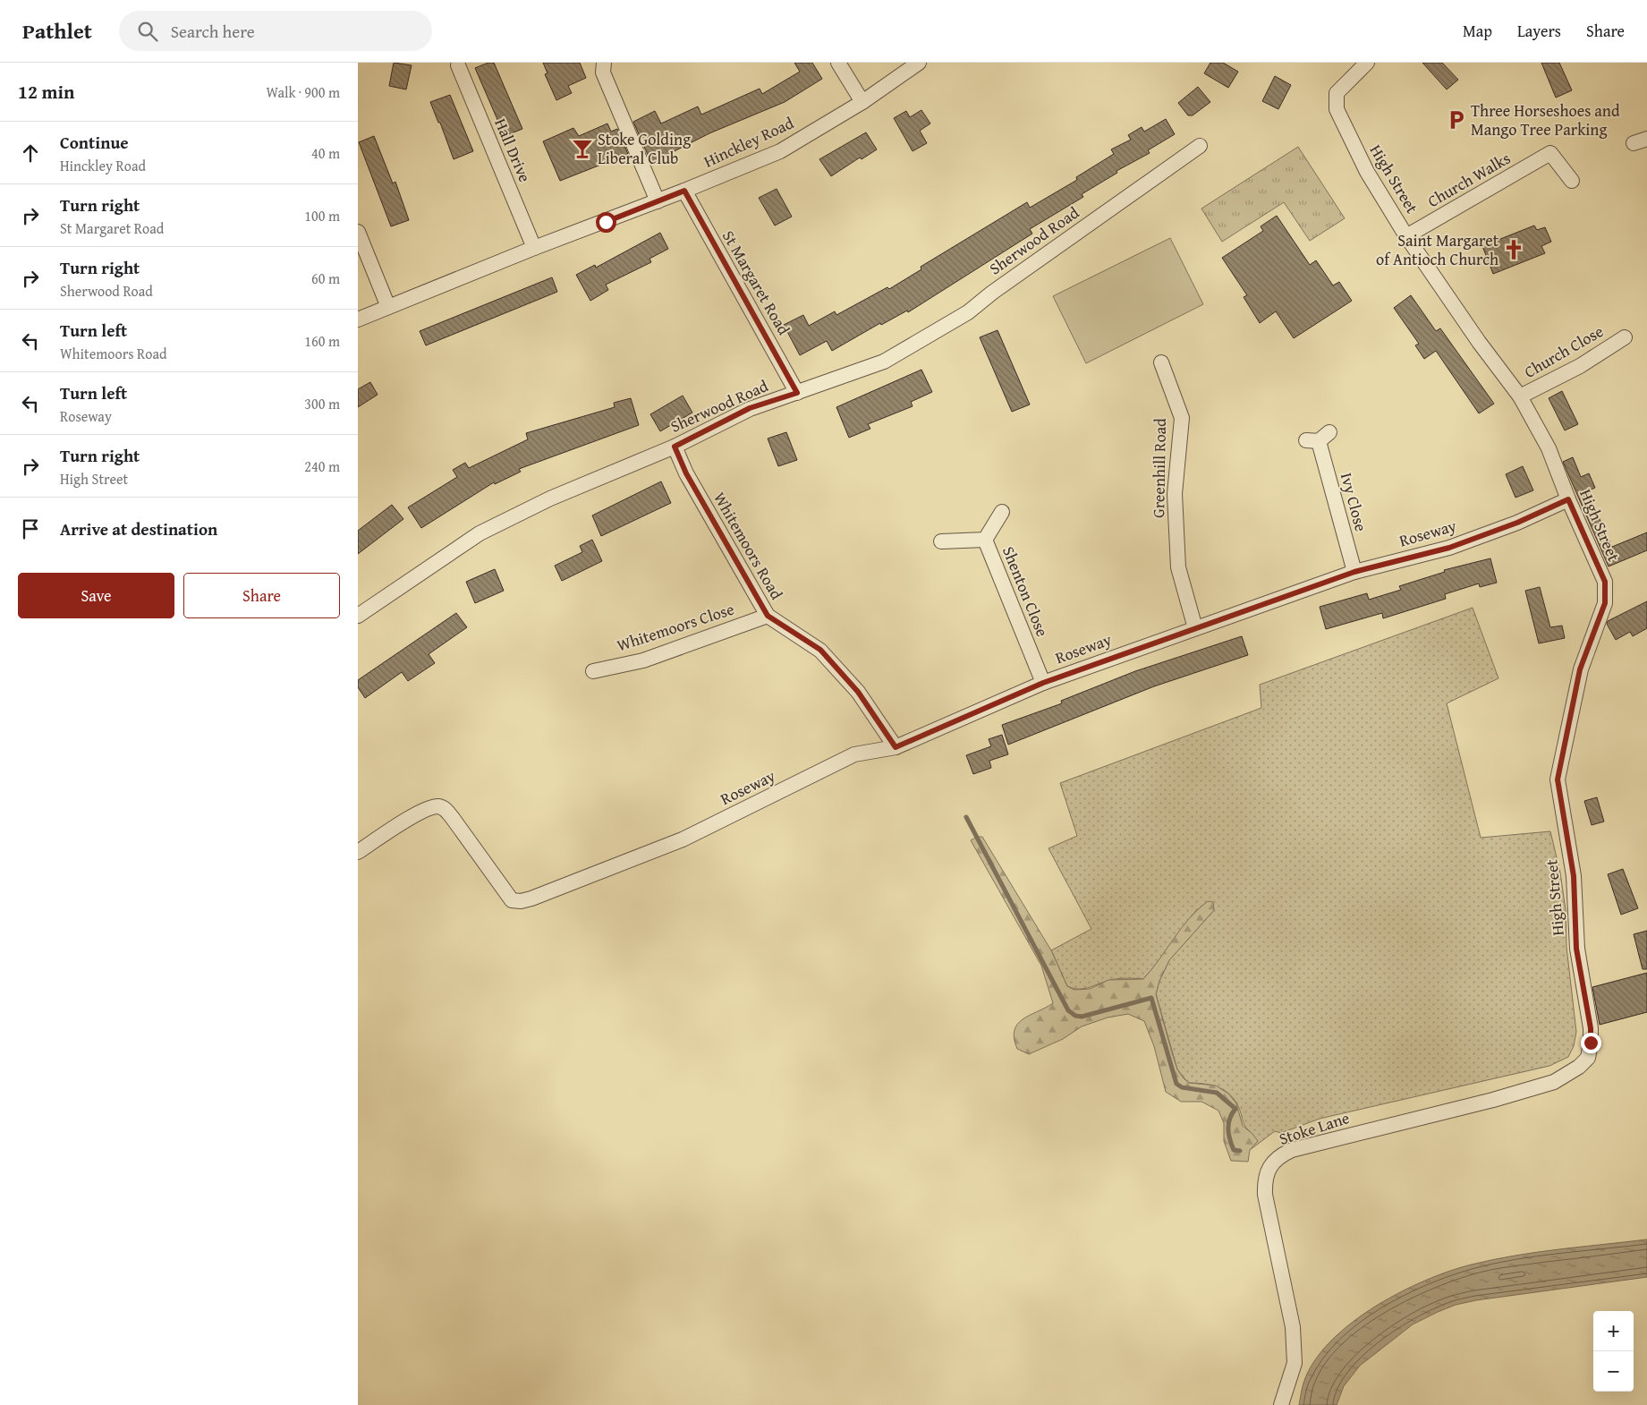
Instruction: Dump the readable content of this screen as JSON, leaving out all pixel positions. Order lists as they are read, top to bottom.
{
  "streets": {
    "street": [
      "Hinckley Road",
      "Hall Drive",
      "High Street",
      "Church Walks",
      "Sherwood Road",
      "St Margaret Road",
      "Church Close",
      "Greenhill Road",
      "Ivy Close",
      "Roseway",
      "Whitemoors Road",
      "Shenton Close",
      "Whitemoors Close",
      "Stoke Lane"
    ]
  },
  "crossings": [
    ["Hinckley Road", "Hall Drive"],
    ["Hinckley Road", "St Margaret Road"],
    ["High Street", "Church Walks"],
    ["High Street", "Church Close"],
    ["High Street", "Roseway"],
    ["High Street", "Stoke Lane"],
    ["Sherwood Road", "St Margaret Road"],
    ["Sherwood Road", "Whitemoors Road"],
    ["Greenhill Road", "Roseway"],
    ["Ivy Close", "Roseway"],
    ["Roseway", "Whitemoors Road"],
    ["Roseway", "Shenton Close"],
    ["Whitemoors Road", "Whitemoors Close"]
  ],
  "places": {
    "parking": ["Three Horseshoes and Mango Tree Parking"],
    "bar": ["Stoke Golding Liberal Club"],
    "church": ["Saint Margaret of Antioch Church"]
  },
  "page": {
    "header": "Pathlet",
    "search": "Search here",
    "nav": ["Map", "Layers", "Share"],
    "heading": ["12 min", "Walk · 900 m"],
    "list": [
      ["Continue", "Hinckley Road", "40 m"],
      ["Turn right", "St Margaret Road", "100 m"],
      ["Turn right", "Sherwood Road", "60 m"],
      ["Turn left", "Whitemoors Road", "160 m"],
      ["Turn left", "Roseway", "300 m"],
      ["Turn right", "High Street", "240 m"],
      "Arrive at destination"
    ],
    "buttons": ["Save", "Share"],
    "map_buttons": ["+", "−"]
  }
}
